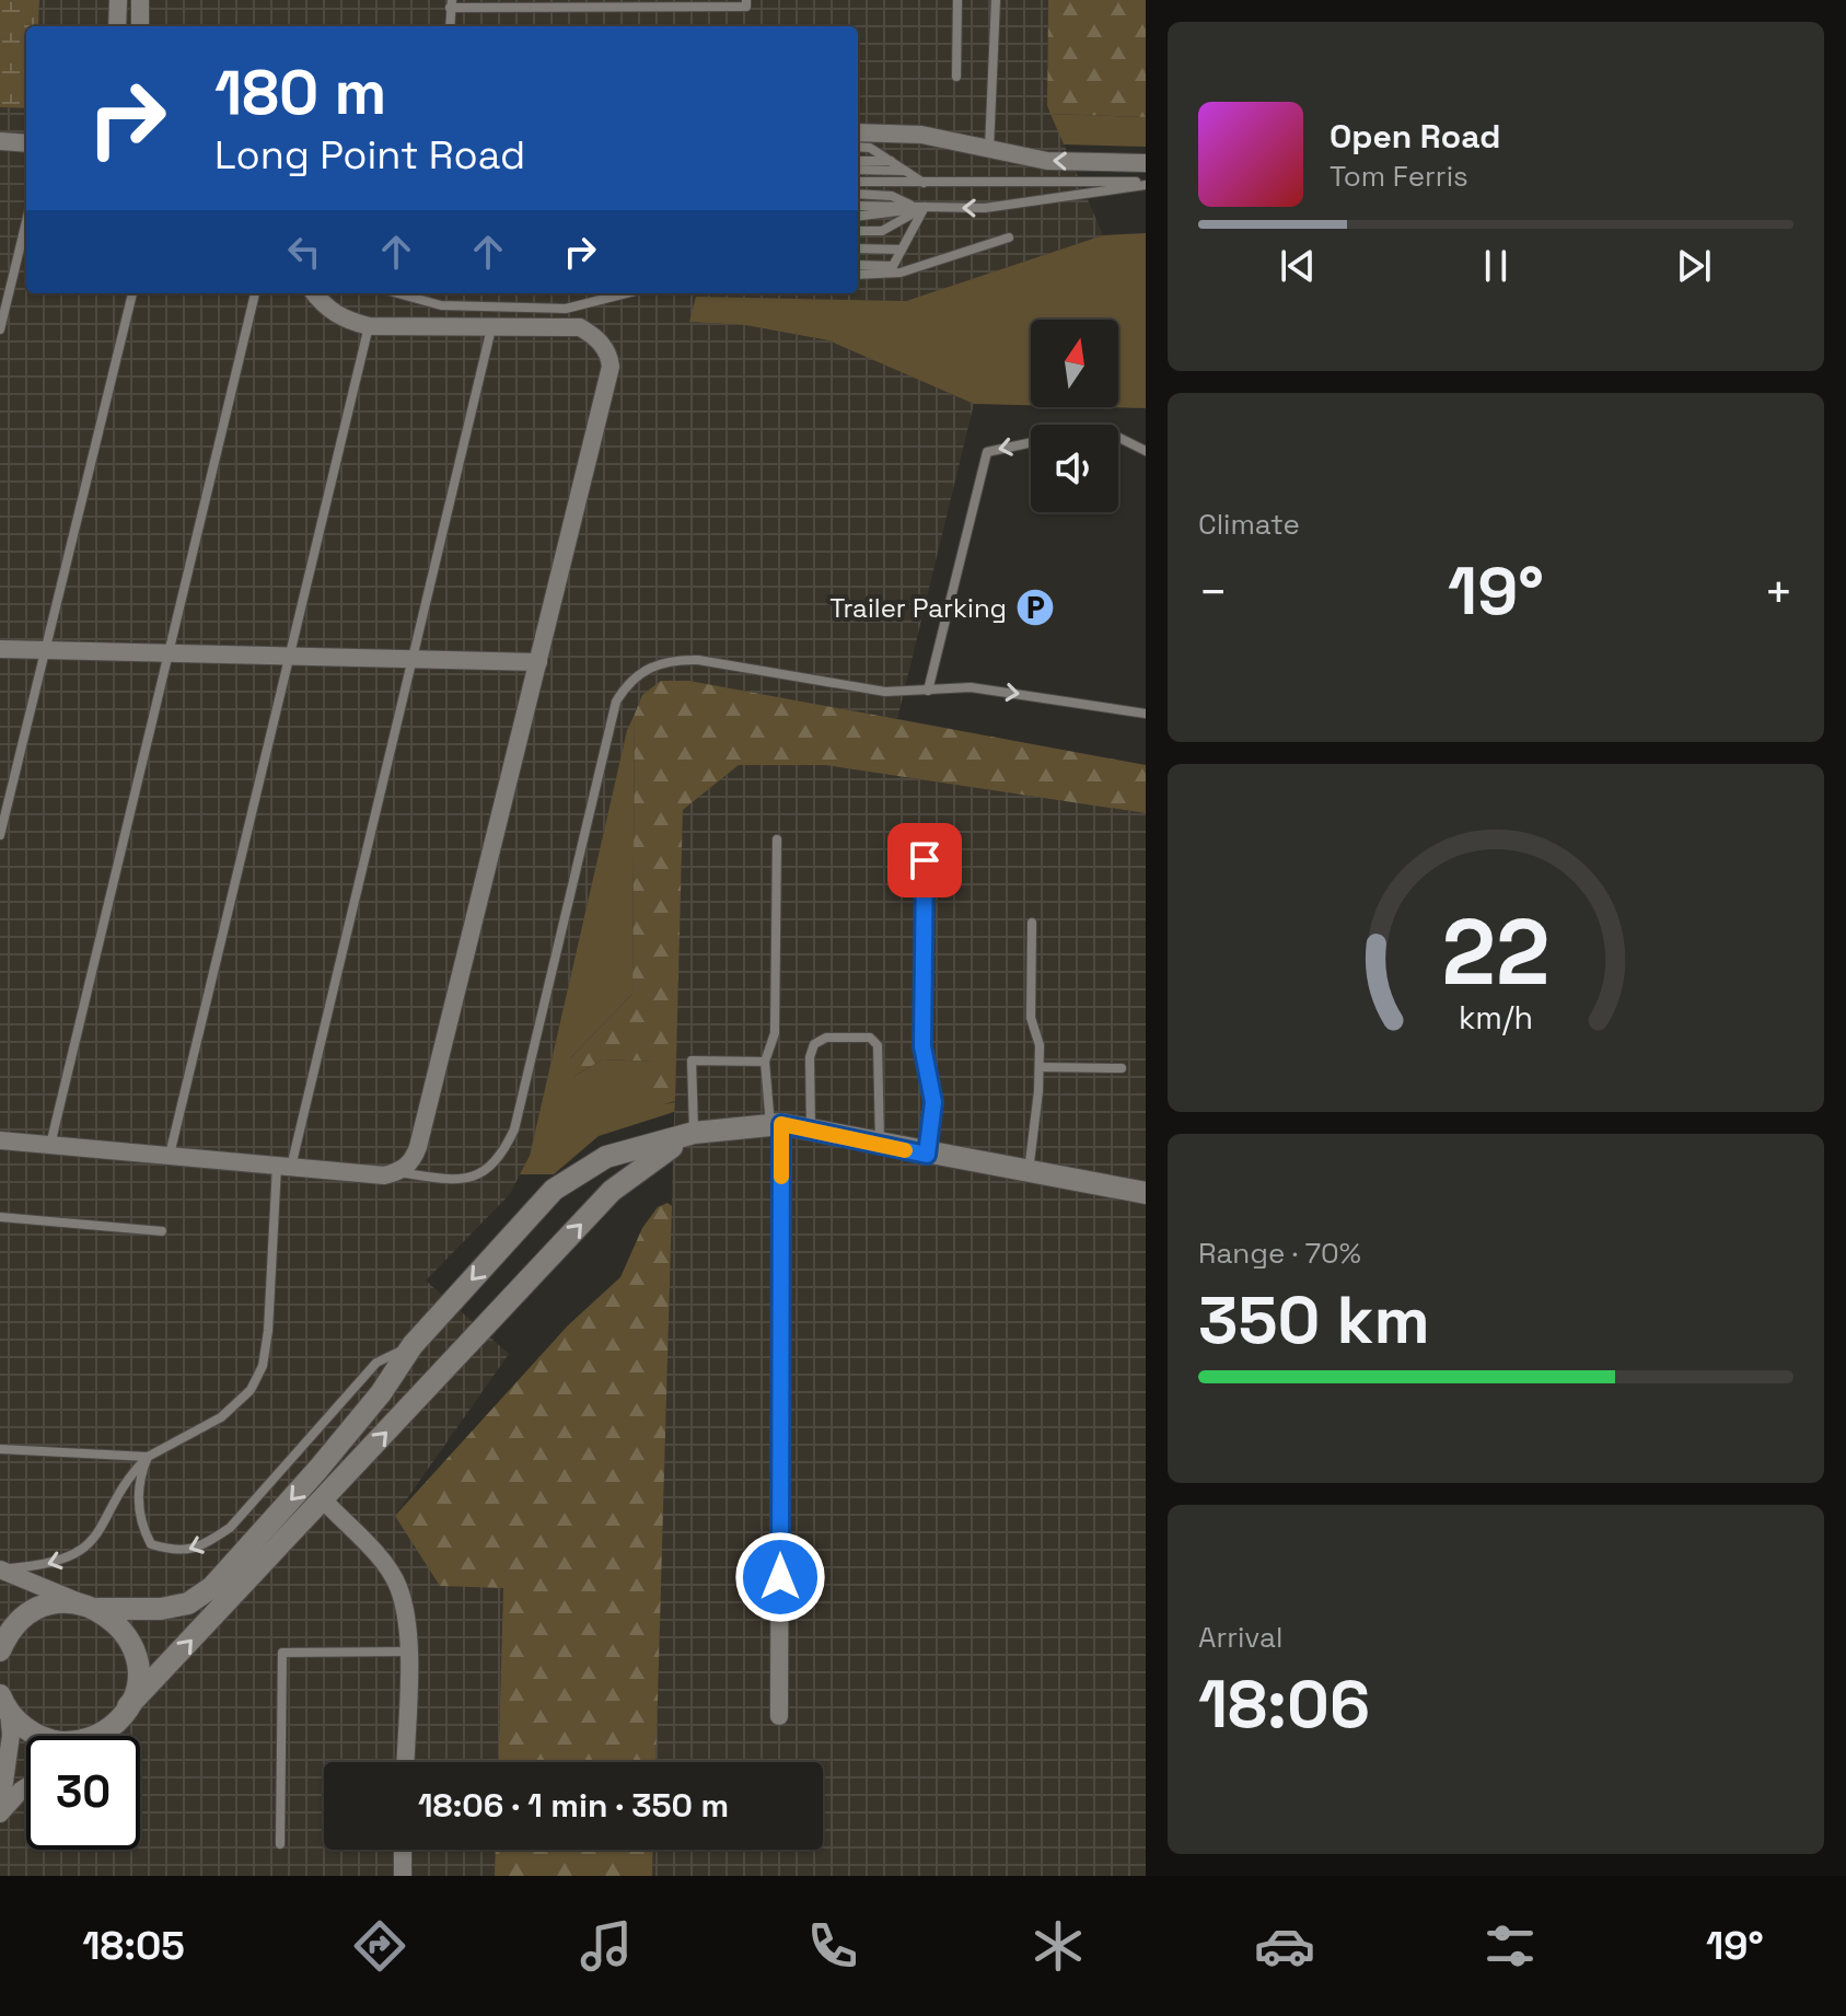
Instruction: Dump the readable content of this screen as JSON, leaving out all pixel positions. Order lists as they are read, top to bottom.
{
  "places": {
    "parking": ["Trailer Parking"]
  },
  "north": "top",
  "page": {
    "turn": ["180 m", "Long Point Road"],
    "song": ["Open Road", "Tom Ferris"],
    "tile": [
      "Climate",
      ["Range · 70%", "350 km"],
      ["Arrival", "18:06"]
    ],
    "heat": ["−", "19°", "+"],
    "limit": "30",
    "trip": "18:06 · 1 min · 350 m",
    "tabs": ["18:05", "19°"],
    "gauge": ["22", "km/h"]
  }
}
